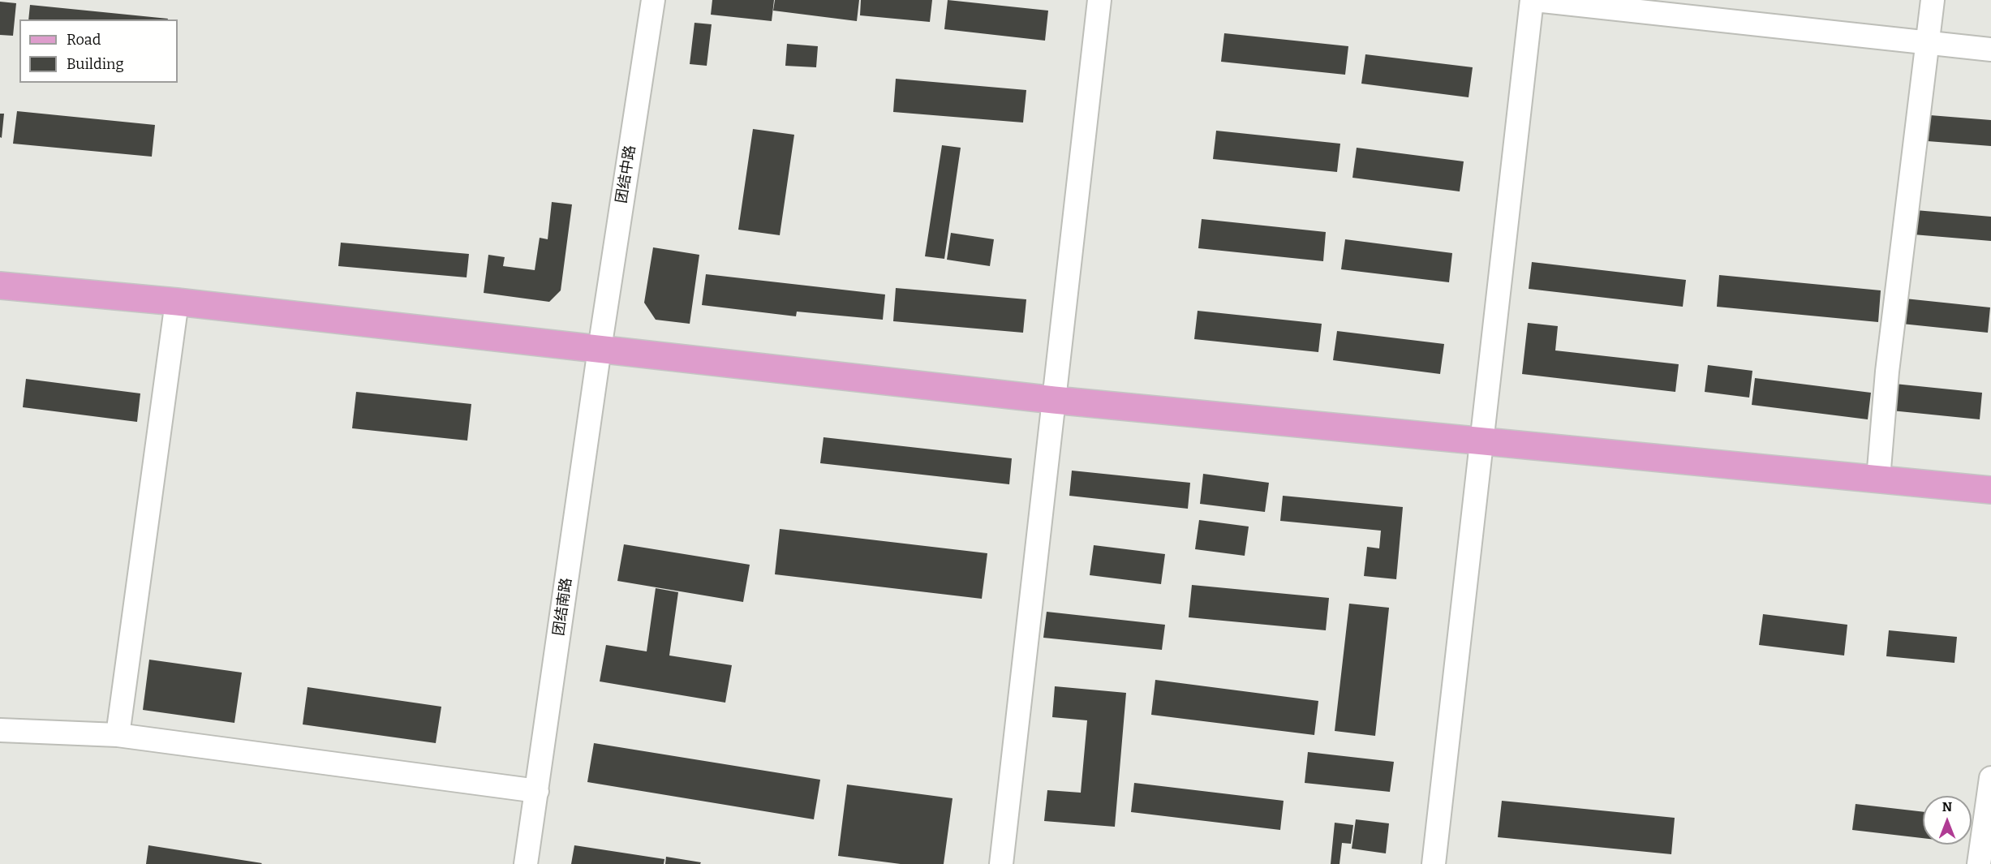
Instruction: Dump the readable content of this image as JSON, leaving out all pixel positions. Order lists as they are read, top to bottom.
{
  "streets": {
    "street": ["团结中路", "团结南路"]
  },
  "crossings": [
    ["团结中路", "团结南路"]
  ],
  "legend": ["Road", "Building"],
  "north": "top"
}
